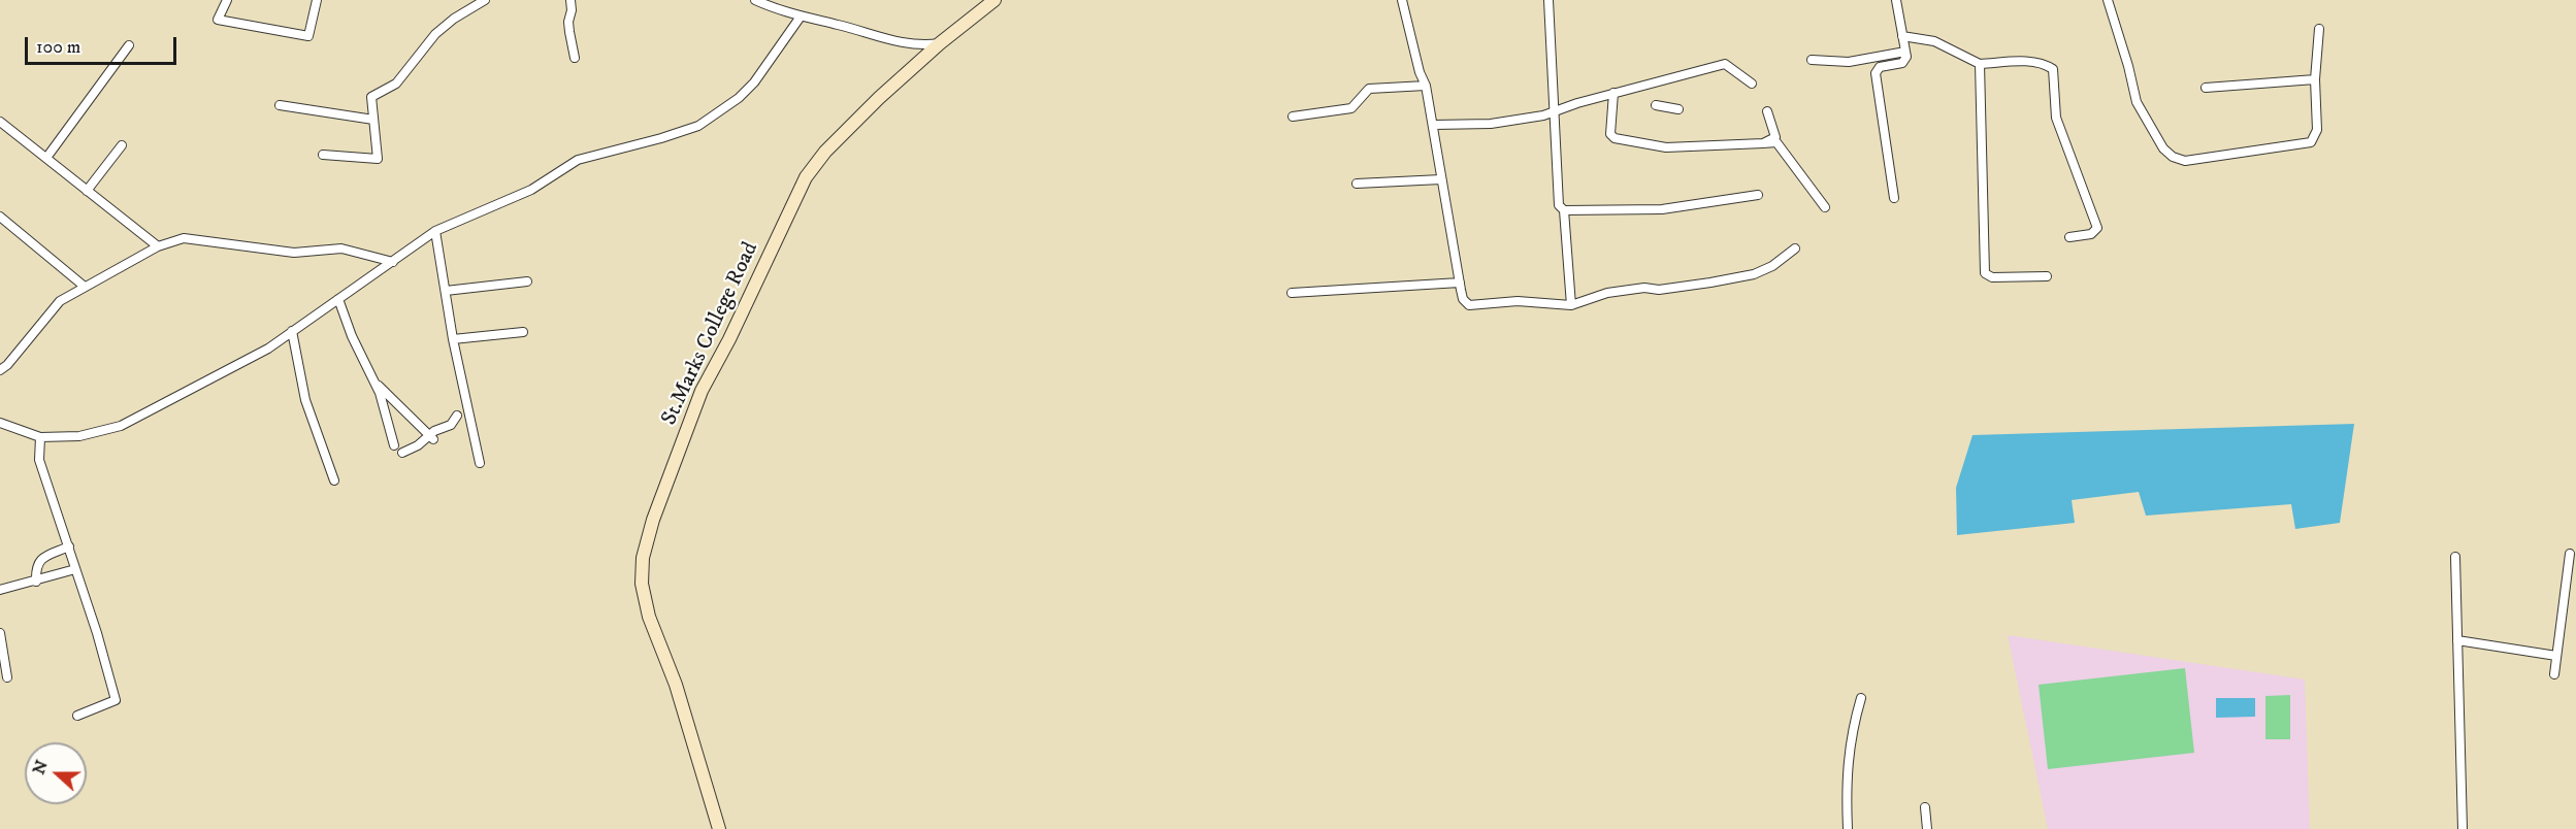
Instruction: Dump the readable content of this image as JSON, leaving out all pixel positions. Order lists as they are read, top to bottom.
{
  "streets": {
    "main road": ["St.Marks College Road"]
  },
  "scale_bar": "100 m",
  "north": "left"
}
